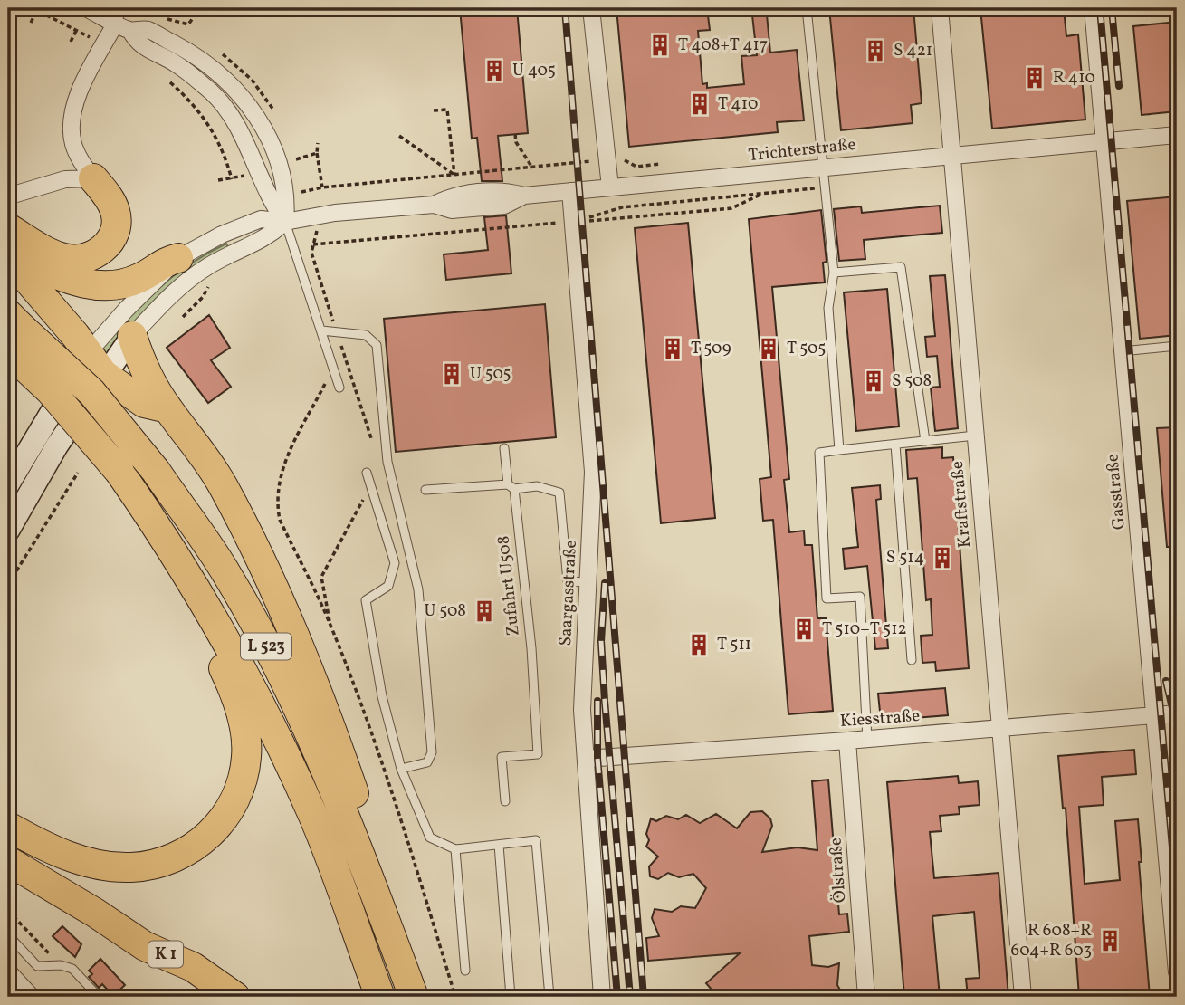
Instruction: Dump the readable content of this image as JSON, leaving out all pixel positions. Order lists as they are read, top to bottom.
{
  "streets": {
    "highway": ["L 523", "K 1"],
    "street": [
      "Trichterstraße",
      "Gasstraße",
      "Kraftstraße",
      "Saargasstraße",
      "Kiesstraße",
      "Ölstraße"
    ],
    "lane": ["Zufahrt U508"]
  },
  "crossings": [
    ["Trichterstraße", "Gasstraße"],
    ["Trichterstraße", "Kraftstraße"],
    ["Trichterstraße", "Saargasstraße"],
    ["Gasstraße", "Kiesstraße"],
    ["Kraftstraße", "Kiesstraße"],
    ["Saargasstraße", "Kiesstraße"],
    ["Kiesstraße", "Ölstraße"]
  ],
  "places": {
    "building": [
      "T 408+T 417",
      "S 421",
      "U 405",
      "R 410",
      "T 410",
      "T 509",
      "T 505",
      "U 505",
      "S 508",
      "S 514",
      "U 508",
      "T 510+T 512",
      "T 511",
      "R 608+R 604+R 603"
    ]
  }
}
